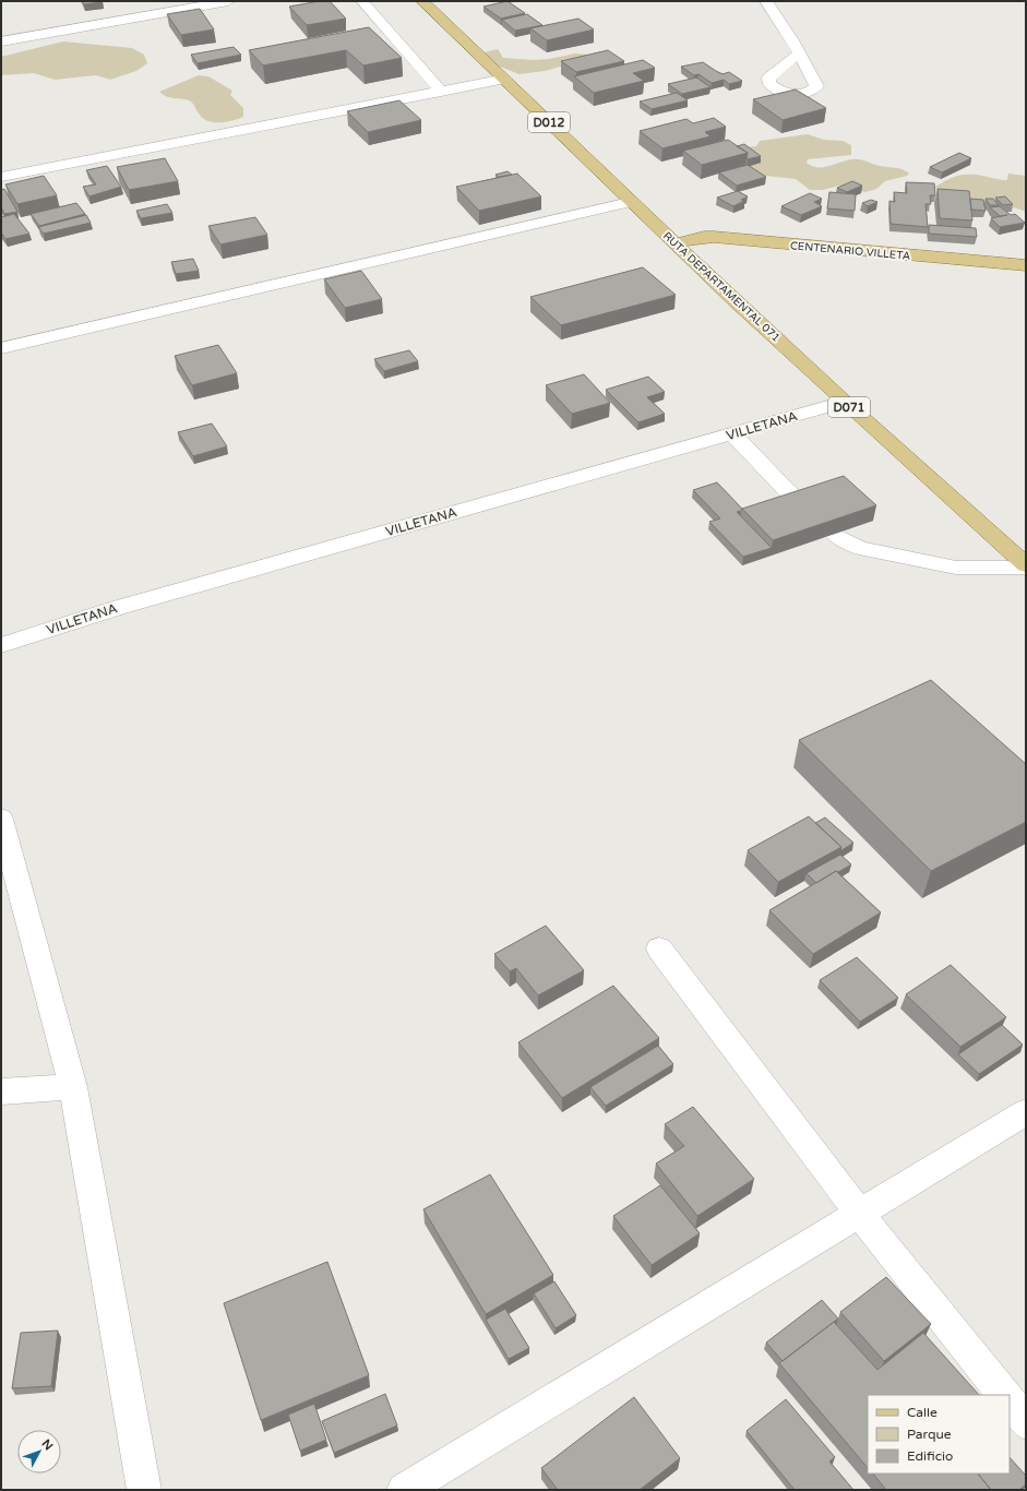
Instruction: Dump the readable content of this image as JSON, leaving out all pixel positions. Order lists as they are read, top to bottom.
{
  "streets": {
    "main road": [
      "D012",
      "CENTENARIO VILLETA",
      "RUTA DEPARTAMENTAL 071",
      "D071"
    ],
    "street": ["VILLETANA"]
  },
  "crossings": [
    ["CENTENARIO VILLETA", "RUTA DEPARTAMENTAL 071"],
    ["RUTA DEPARTAMENTAL 071", "VILLETANA"]
  ],
  "legend": ["Calle", "Parque", "Edificio"],
  "north": "top right"
}
